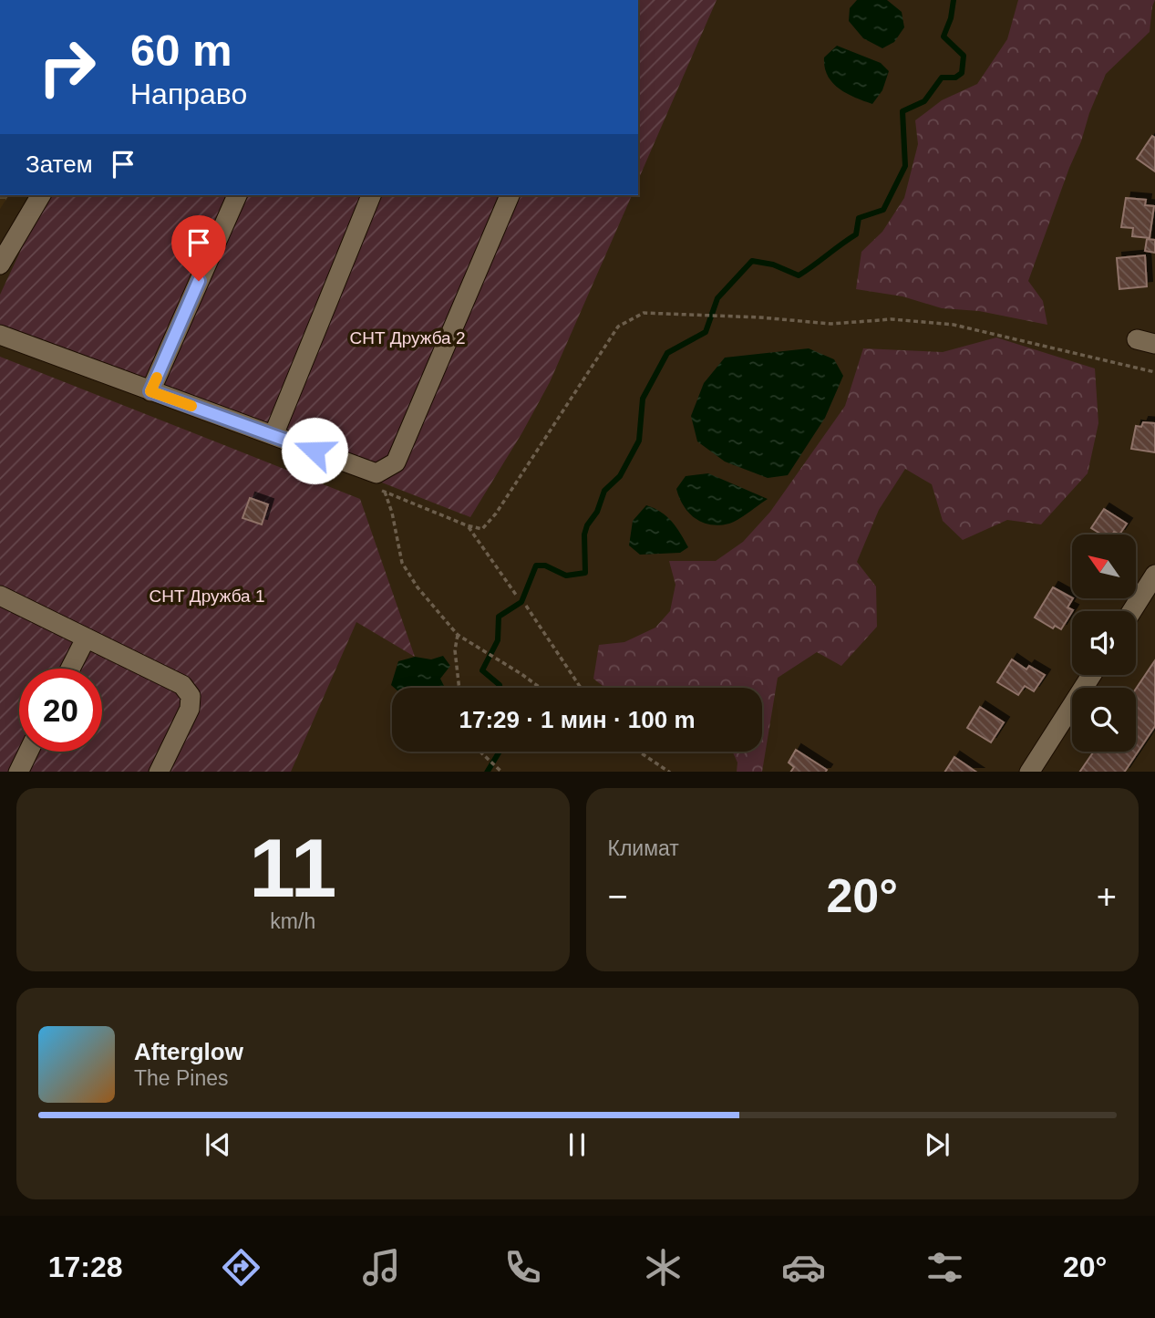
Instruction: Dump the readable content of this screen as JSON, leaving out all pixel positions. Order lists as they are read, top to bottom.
{
  "parks": ["СНТ Дружба 2", "СНТ Дружба 1"],
  "north": "top left",
  "page": {
    "turn": ["60 m", "Направо"],
    "then": "Затем",
    "limit": "20",
    "trip": "17:29 · 1 мин · 100 m",
    "tile": [
      ["11", "km/h"],
      "Климат"
    ],
    "heat": ["−", "20°", "+"],
    "song": ["Afterglow", "The Pines"],
    "tabs": ["17:28", "20°"]
  }
}
